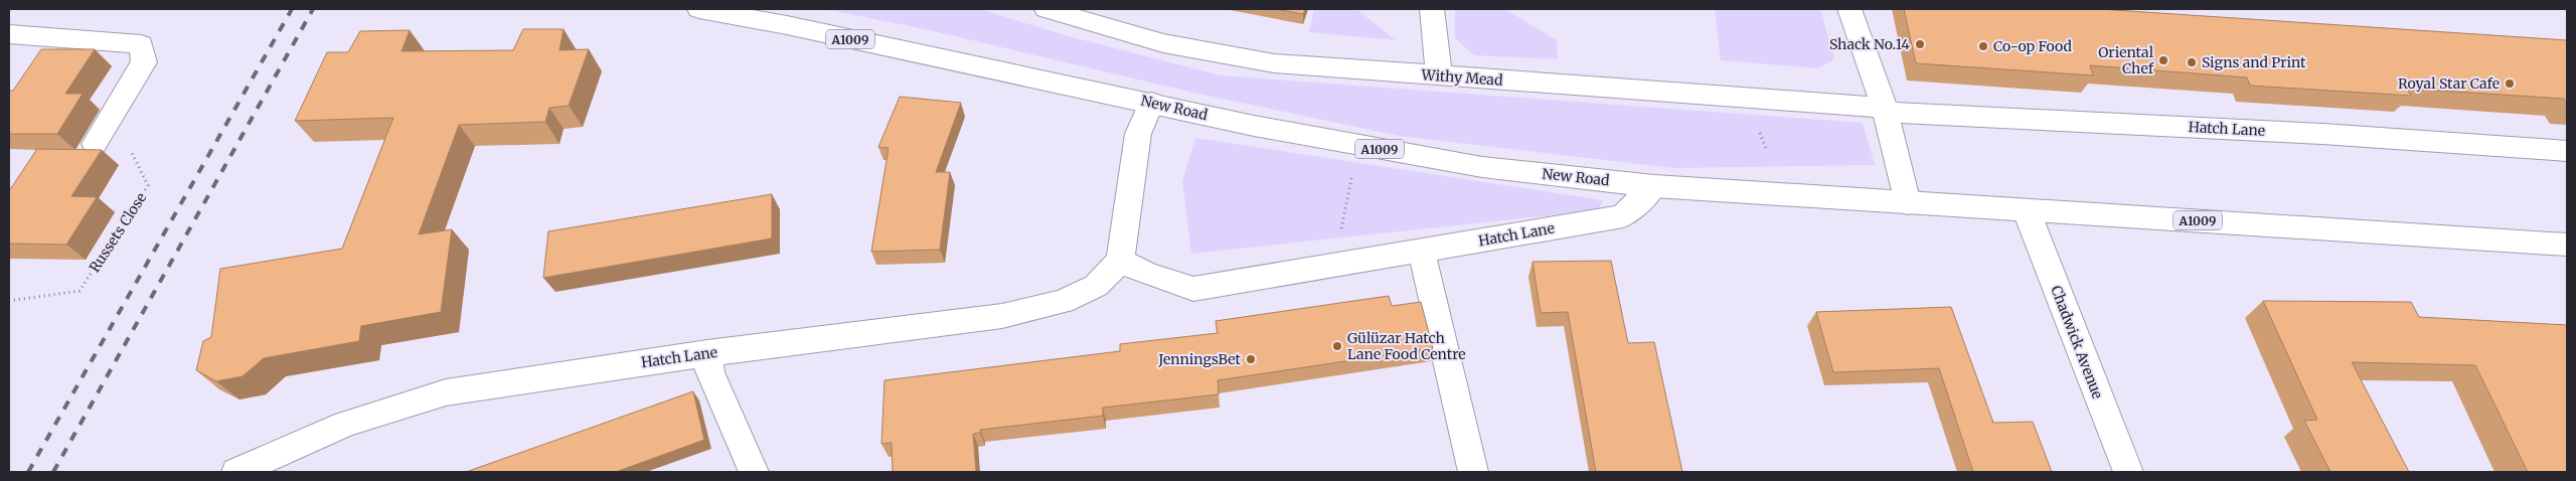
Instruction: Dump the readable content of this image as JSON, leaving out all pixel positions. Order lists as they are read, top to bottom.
{
  "streets": {
    "street": [
      "A1009",
      "Withy Mead",
      "New Road",
      "Hatch Lane",
      "Chadwick Avenue"
    ],
    "path": ["Russets Close"]
  },
  "crossings": [
    ["A1009", "New Road"],
    ["A1009", "Hatch Lane"],
    ["A1009", "Chadwick Avenue"],
    ["Withy Mead", "Hatch Lane"],
    ["New Road", "Hatch Lane"]
  ],
  "places": [
    "Shack No.14",
    "Co-op Food",
    "Oriental Chef",
    "Signs and Print",
    "Royal Star Cafe",
    "Gülüzar Hatch Lane Food Centre",
    "JenningsBet"
  ]
}
